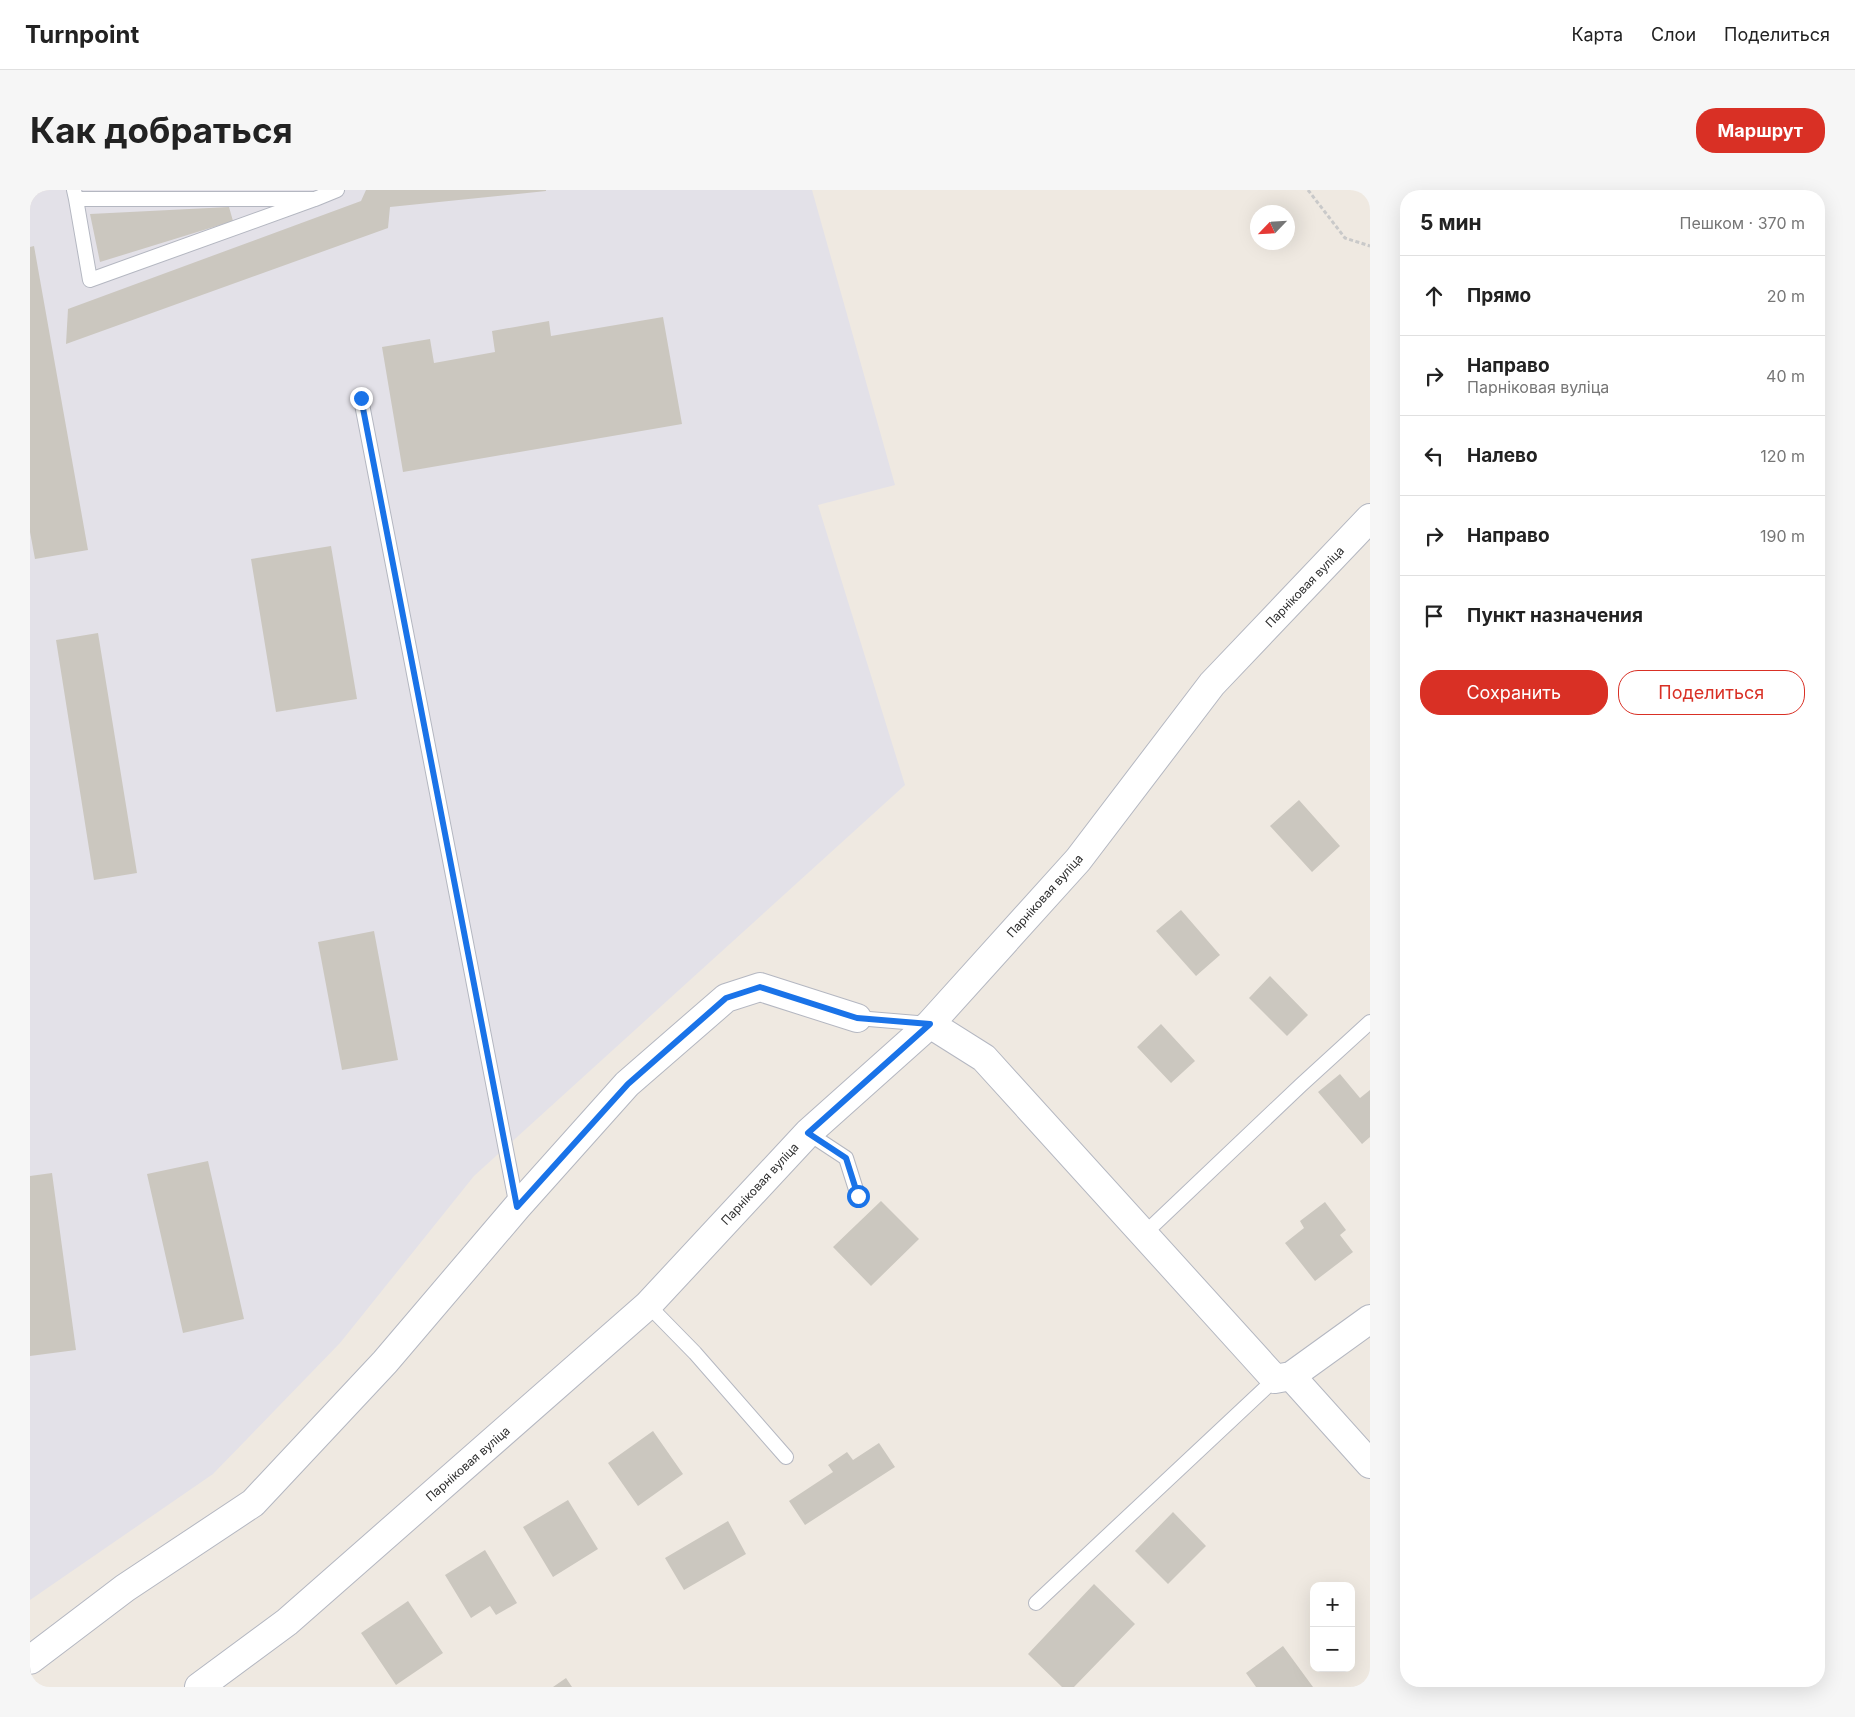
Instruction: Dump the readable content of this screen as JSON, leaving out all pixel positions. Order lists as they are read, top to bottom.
{
  "streets": {
    "street": ["Парніковая вуліца"]
  },
  "north": "bottom left",
  "page": {
    "header": "Turnpoint",
    "nav": ["Карта", "Слои", "Поделиться"],
    "buttons": [
      "Маршрут",
      ["Сохранить", "Поделиться"]
    ],
    "title": "Как добраться",
    "heading": ["5 мин", "Пешком · 370 m"],
    "list": [
      ["Прямо", "20 m"],
      ["Направо", "Парніковая вуліца", "40 m"],
      ["Налево", "120 m"],
      ["Направо", "190 m"],
      "Пункт назначения"
    ],
    "map_buttons": ["+", "−"]
  }
}
